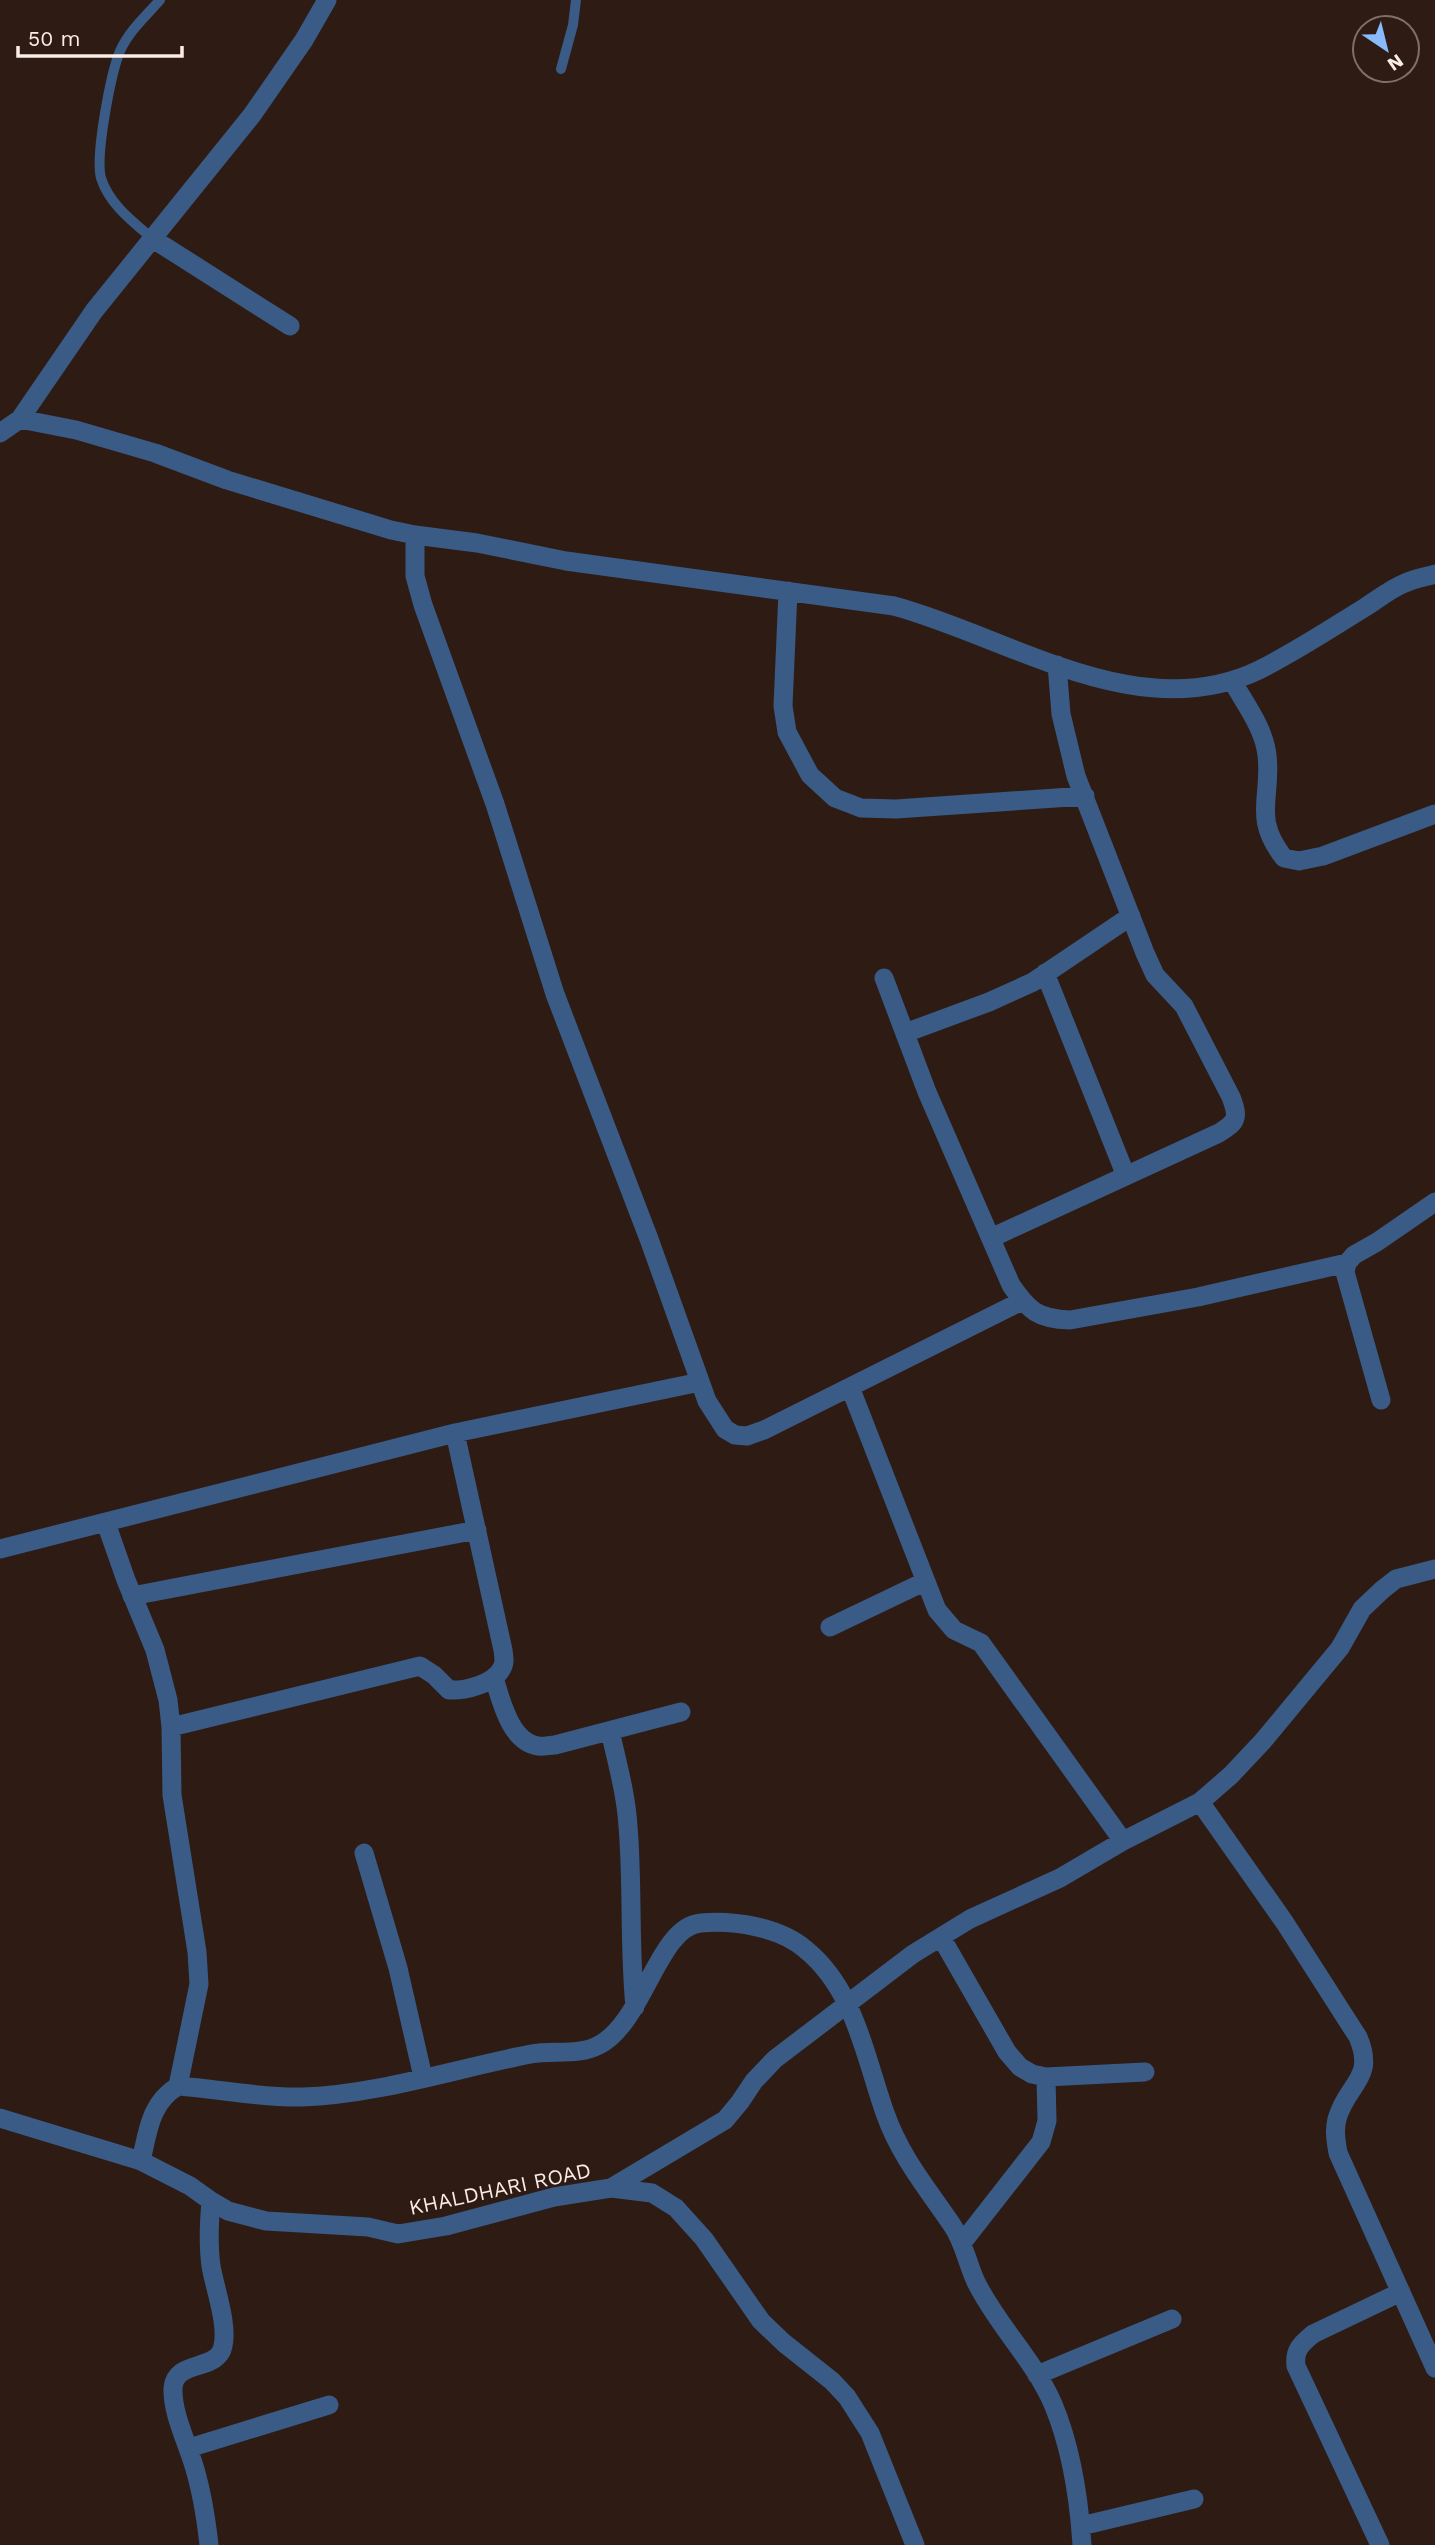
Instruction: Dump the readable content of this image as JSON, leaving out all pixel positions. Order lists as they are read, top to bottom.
{
  "streets": {
    "street": ["KHALDHARI ROAD"]
  },
  "scale_bar": "50 m",
  "north": "bottom right"
}
